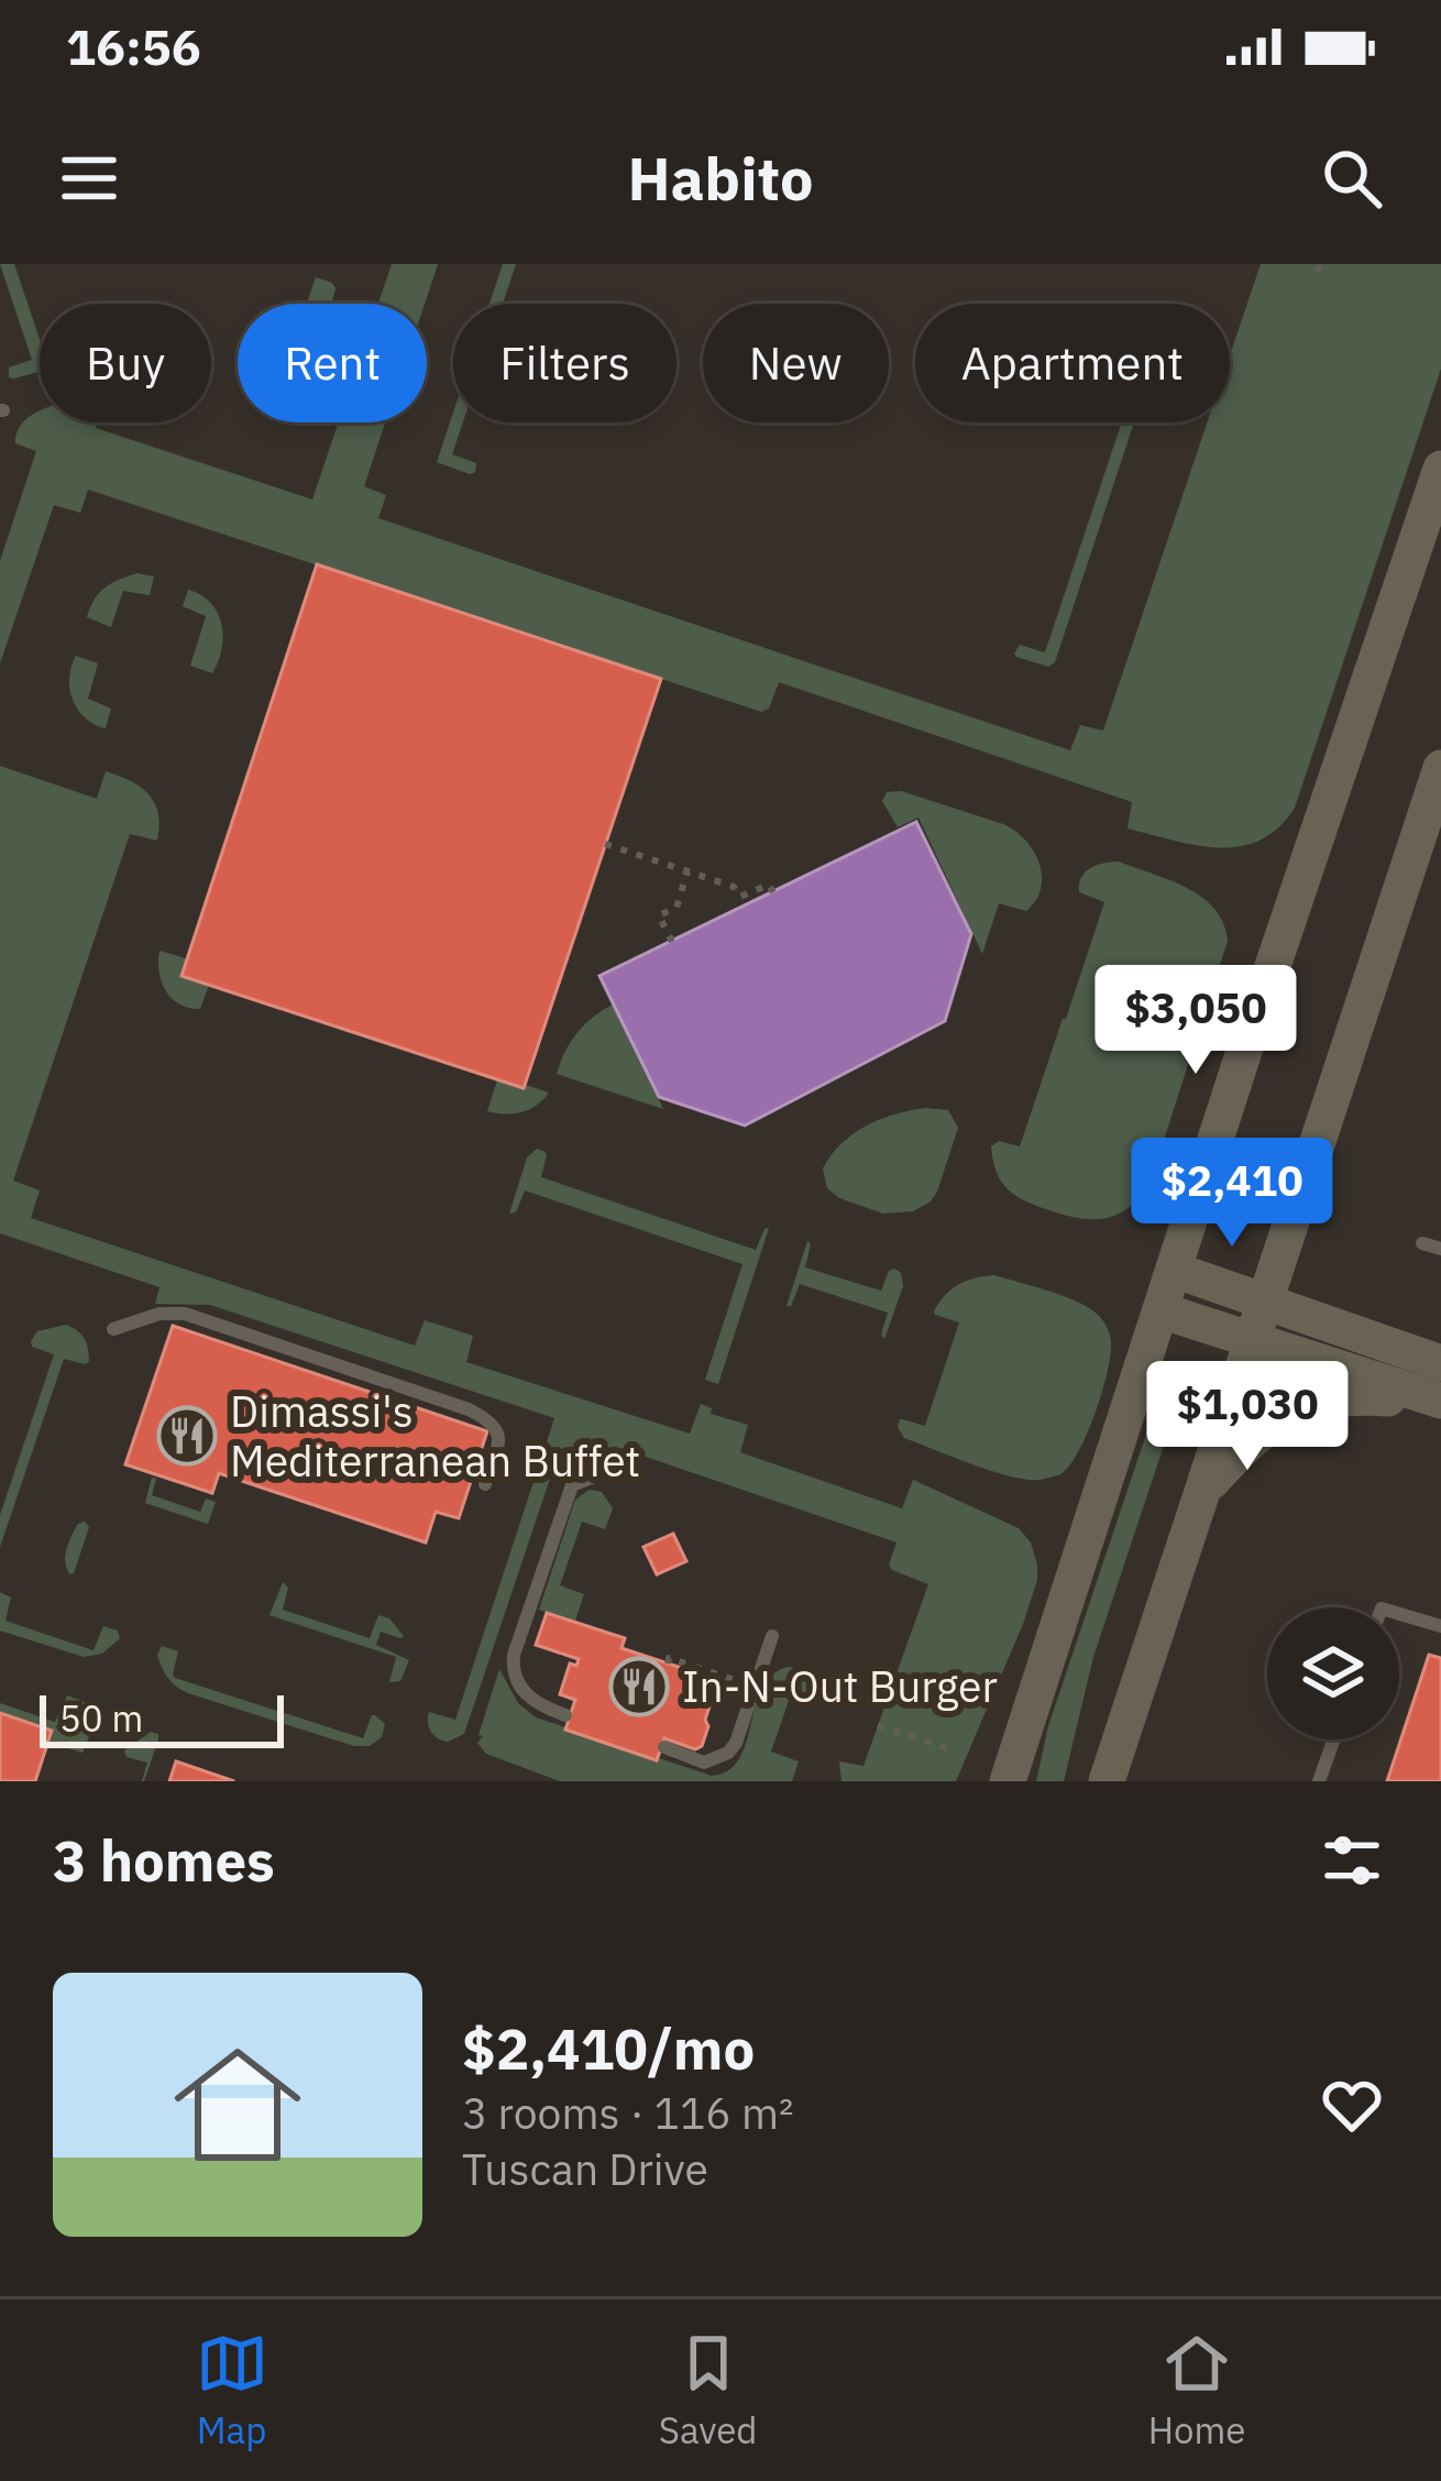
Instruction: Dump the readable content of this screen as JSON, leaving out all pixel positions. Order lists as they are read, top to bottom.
{
  "places": {
    "restaurant": ["Dimassi's Mediterranean Buffet", "In-N-Out Burger"]
  },
  "scale_bar": "50 m",
  "page": {
    "status": "16:56",
    "header": "Habito",
    "chip": [
      "Buy",
      "Rent",
      "Filters",
      "New",
      "Apartment"
    ],
    "price": ["$3,050", "$2,410", "$1,030"],
    "scale": "50 m",
    "heading": "3 homes",
    "list": [
      {
        "name": "$2,410/mo",
        "note": "3 rooms · 116 m² · Tuscan Drive"
      }
    ],
    "tabs": ["Map", "Saved", "Home"]
  }
}
